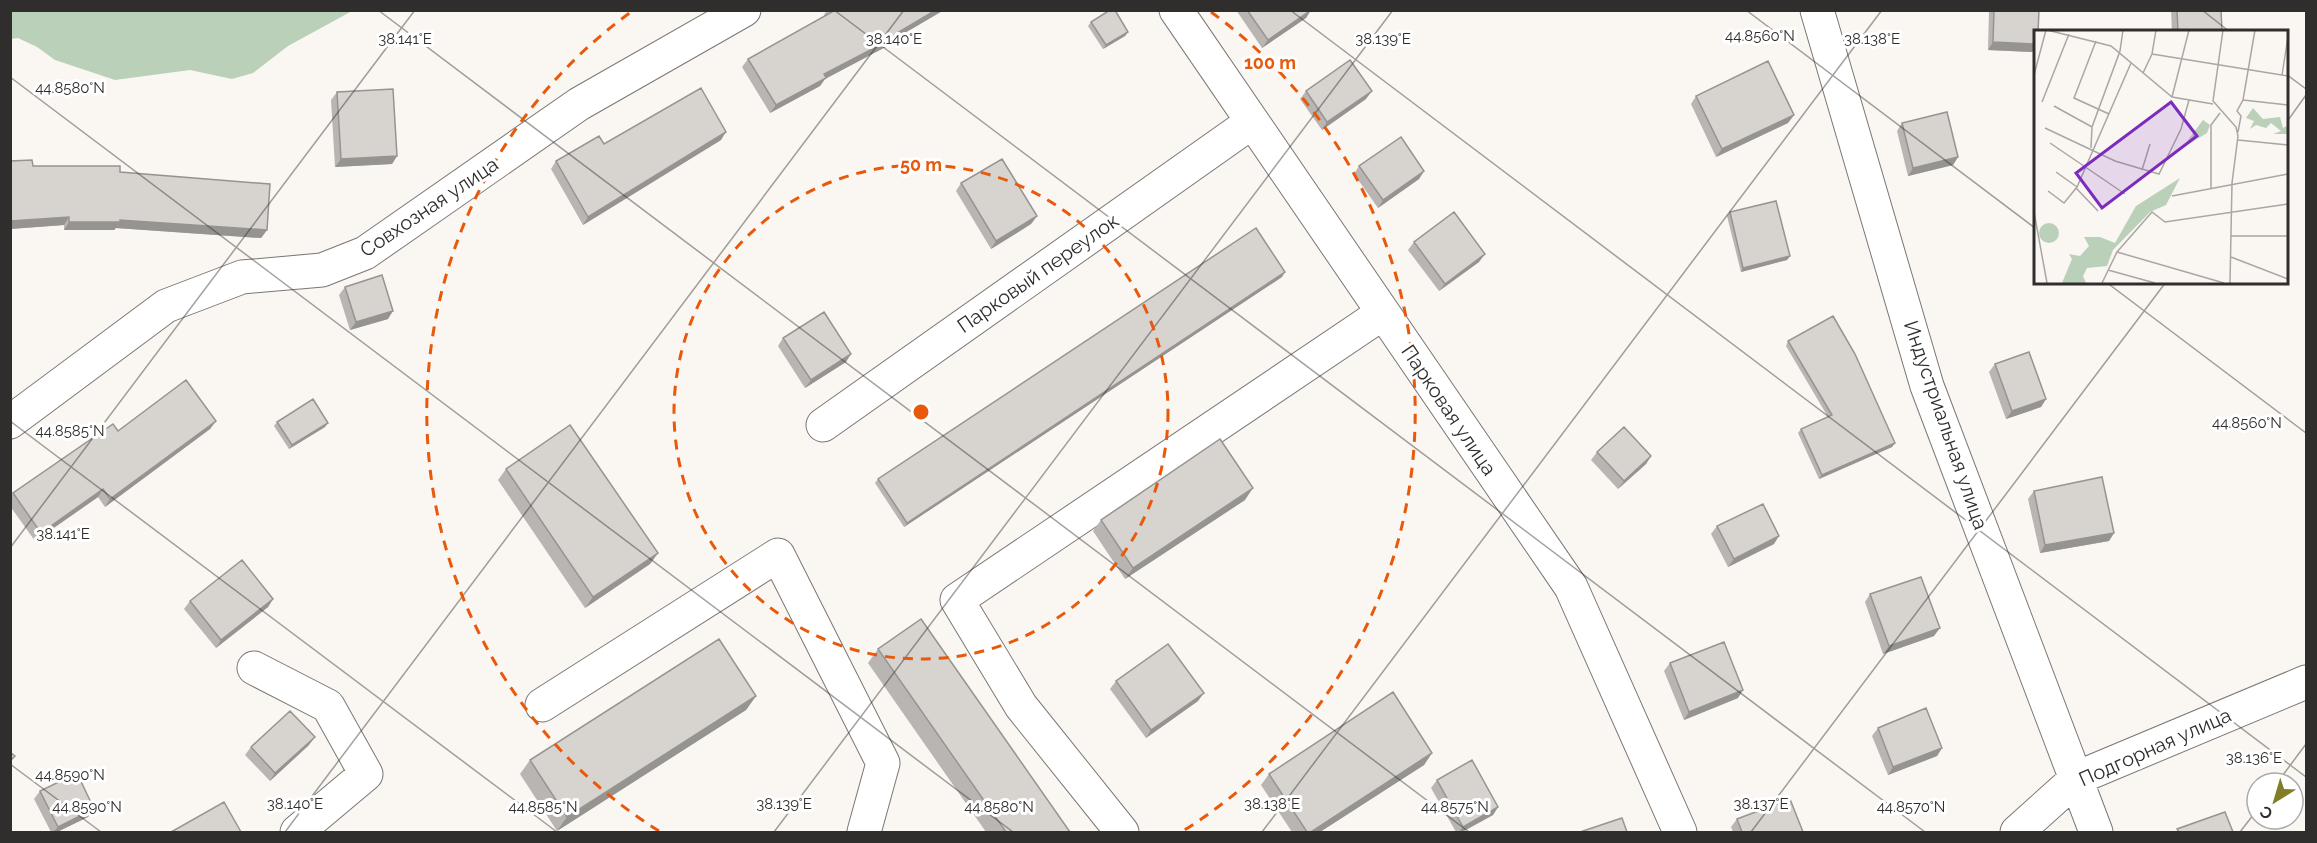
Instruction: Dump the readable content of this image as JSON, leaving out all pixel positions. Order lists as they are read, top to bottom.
{
  "streets": {
    "street": [
      "Совхозная улица",
      "Парковый переулок",
      "Парковая улица",
      "Индустриальная улица",
      "Подгорная улица"
    ]
  },
  "crossings": [
    ["Парковый переулок", "Парковая улица"],
    ["Индустриальная улица", "Подгорная улица"]
  ],
  "north": "bottom left",
  "coordinates": [
    "44.8560°N",
    "38.141°E",
    "38.140°E",
    "38.139°E",
    "38.138°E",
    "44.8580°N",
    "44.8585°N",
    "38.136°E",
    "44.8590°N",
    "38.137°E",
    "44.8575°N",
    "44.8570°N"
  ],
  "rings": ["100 m", "50 m"]
}
